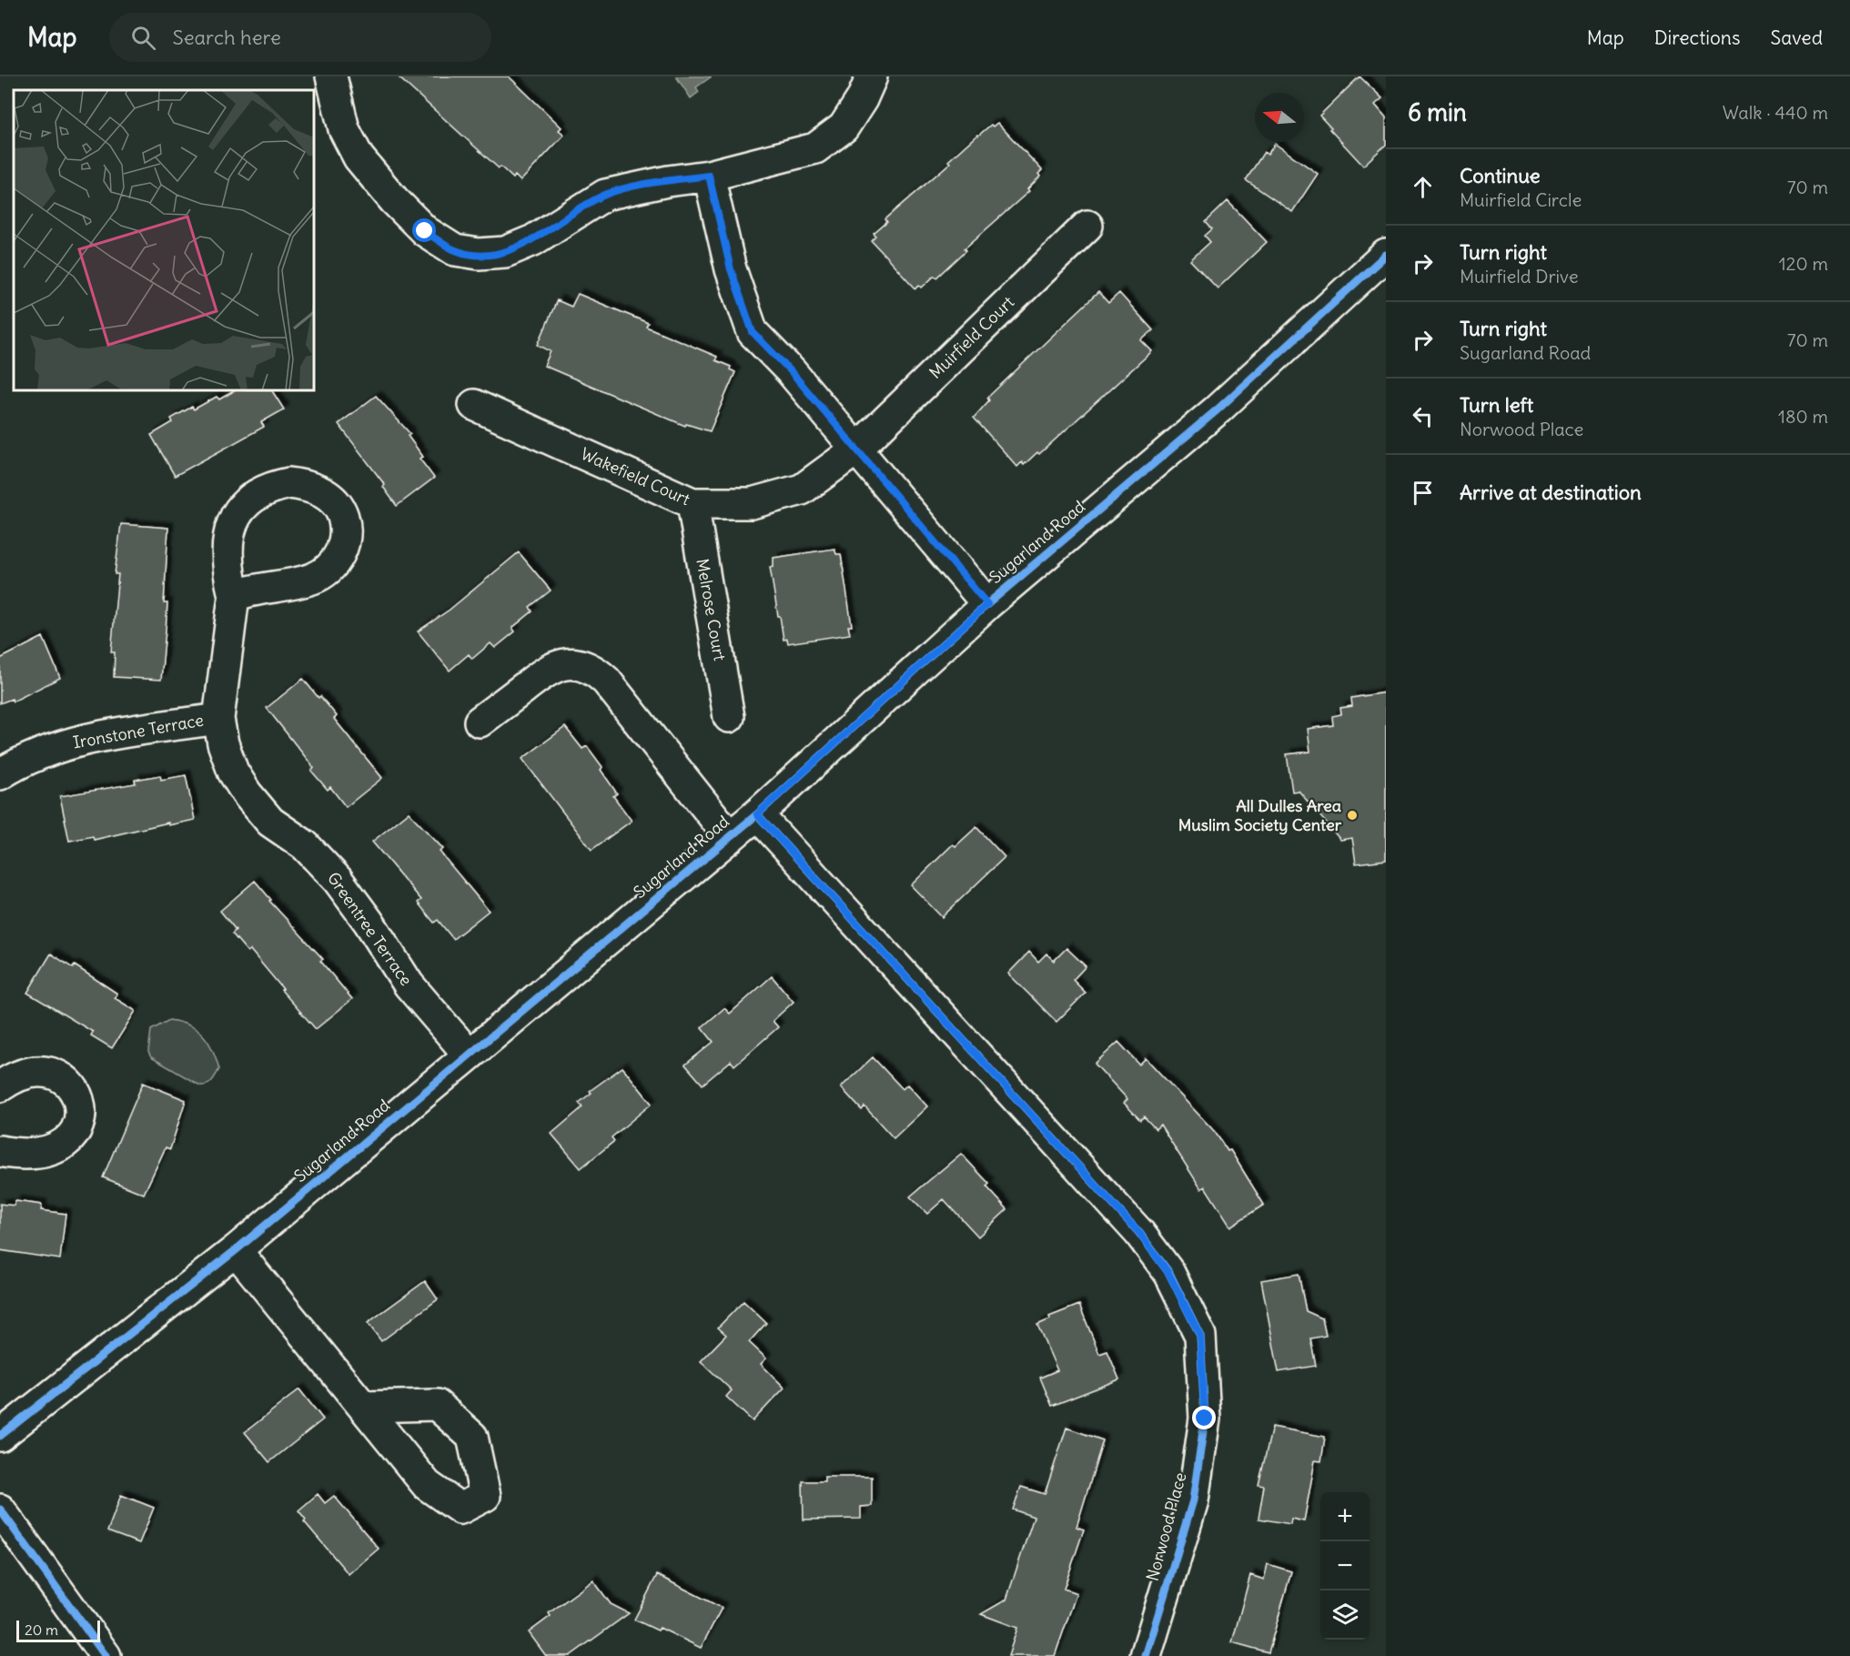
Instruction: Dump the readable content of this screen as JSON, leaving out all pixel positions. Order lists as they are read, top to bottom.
{
  "streets": {
    "street": [
      "Muirfield Court",
      "Wakefield Court",
      "Sugarland Road",
      "Melrose Court",
      "Ironstone Terrace",
      "Greentree Terrace",
      "Norwood Place"
    ]
  },
  "crossings": [
    ["Muirfield Court", "Wakefield Court"],
    ["Wakefield Court", "Melrose Court"],
    ["Sugarland Road", "Greentree Terrace"],
    ["Sugarland Road", "Norwood Place"],
    ["Ironstone Terrace", "Greentree Terrace"]
  ],
  "places": ["All Dulles Area Muslim Society Center"],
  "scale_bar": "20 m",
  "north": "left",
  "page": {
    "header": "Map",
    "search": "Search here",
    "nav": ["Map", "Directions", "Saved"],
    "heading": ["6 min", "Walk · 440 m"],
    "list": [
      ["Continue", "Muirfield Circle", "70 m"],
      ["Turn right", "Muirfield Drive", "120 m"],
      ["Turn right", "Sugarland Road", "70 m"],
      ["Turn left", "Norwood Place", "180 m"],
      "Arrive at destination"
    ],
    "map_buttons": ["+", "−"],
    "scale": "20 m"
  }
}
